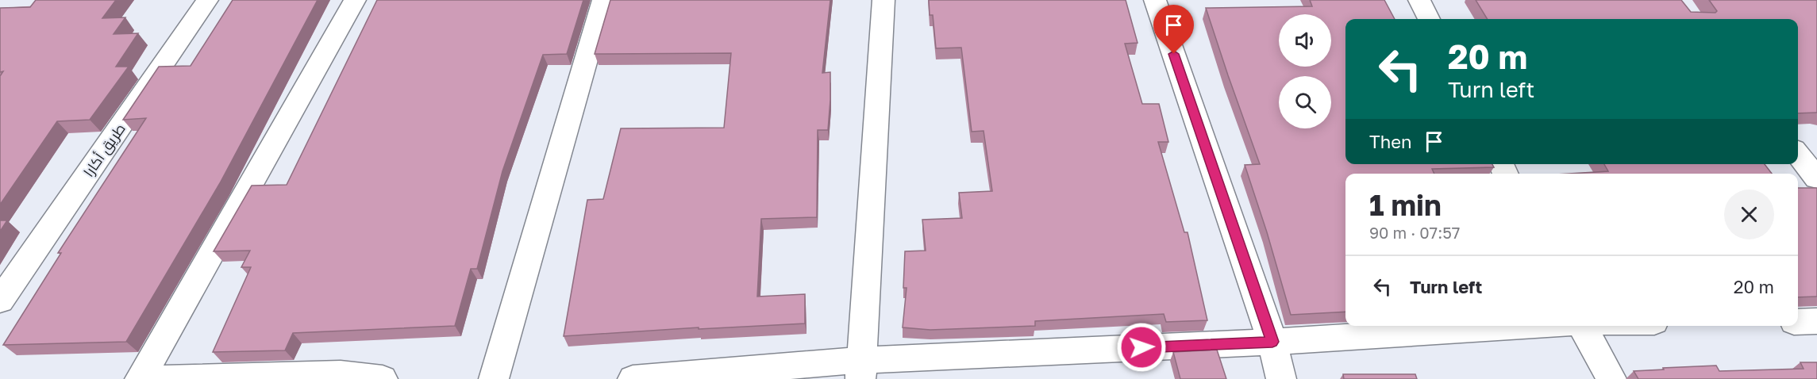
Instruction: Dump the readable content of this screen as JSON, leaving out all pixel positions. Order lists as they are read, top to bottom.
{
  "streets": {
    "street": ["طريق أكارا"]
  },
  "page": {
    "turn": ["20 m", "Turn left"],
    "then": "Then",
    "heading": ["1 min", "90 m · 07:57"],
    "list": [
      {
        "name": "Turn left",
        "value": "20 m"
      }
    ]
  }
}
